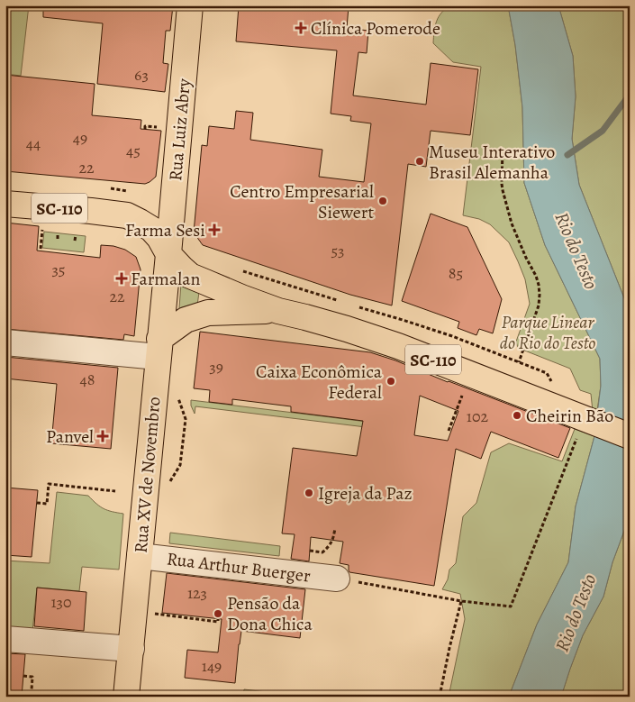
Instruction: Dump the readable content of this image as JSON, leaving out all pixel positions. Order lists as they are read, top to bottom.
{
  "streets": {
    "main road": ["Rua Luiz Abry", "SC-110", "Rua XV de Novembro"],
    "street": ["Rua Arthur Buerger"]
  },
  "crossings": [
    ["Rua Luiz Abry", "SC-110"],
    ["Rua Luiz Abry", "Rua XV de Novembro"],
    ["SC-110", "Rua XV de Novembro"],
    ["Rua XV de Novembro", "Rua Arthur Buerger"]
  ],
  "water": ["Rio do Testo"],
  "parks": ["Parque Linear do Rio do Testo"],
  "places": {
    "health": [
      "Clínica Pomerode",
      "Farma Sesi",
      "Farmalan",
      "Panvel"
    ],
    "other": [
      "Museu Interativo Brasil Alemanha",
      "Centro Empresarial Siewert",
      "Caixa Econômica Federal",
      "Cheirin Bão",
      "Igreja da Paz",
      "Pensão da Dona Chica"
    ]
  },
  "house_numbers": [
    "63",
    "49",
    "44",
    "45",
    "22",
    "53",
    "35",
    "85",
    "22",
    "39",
    "48",
    "102",
    "123",
    "130",
    "149"
  ]
}
